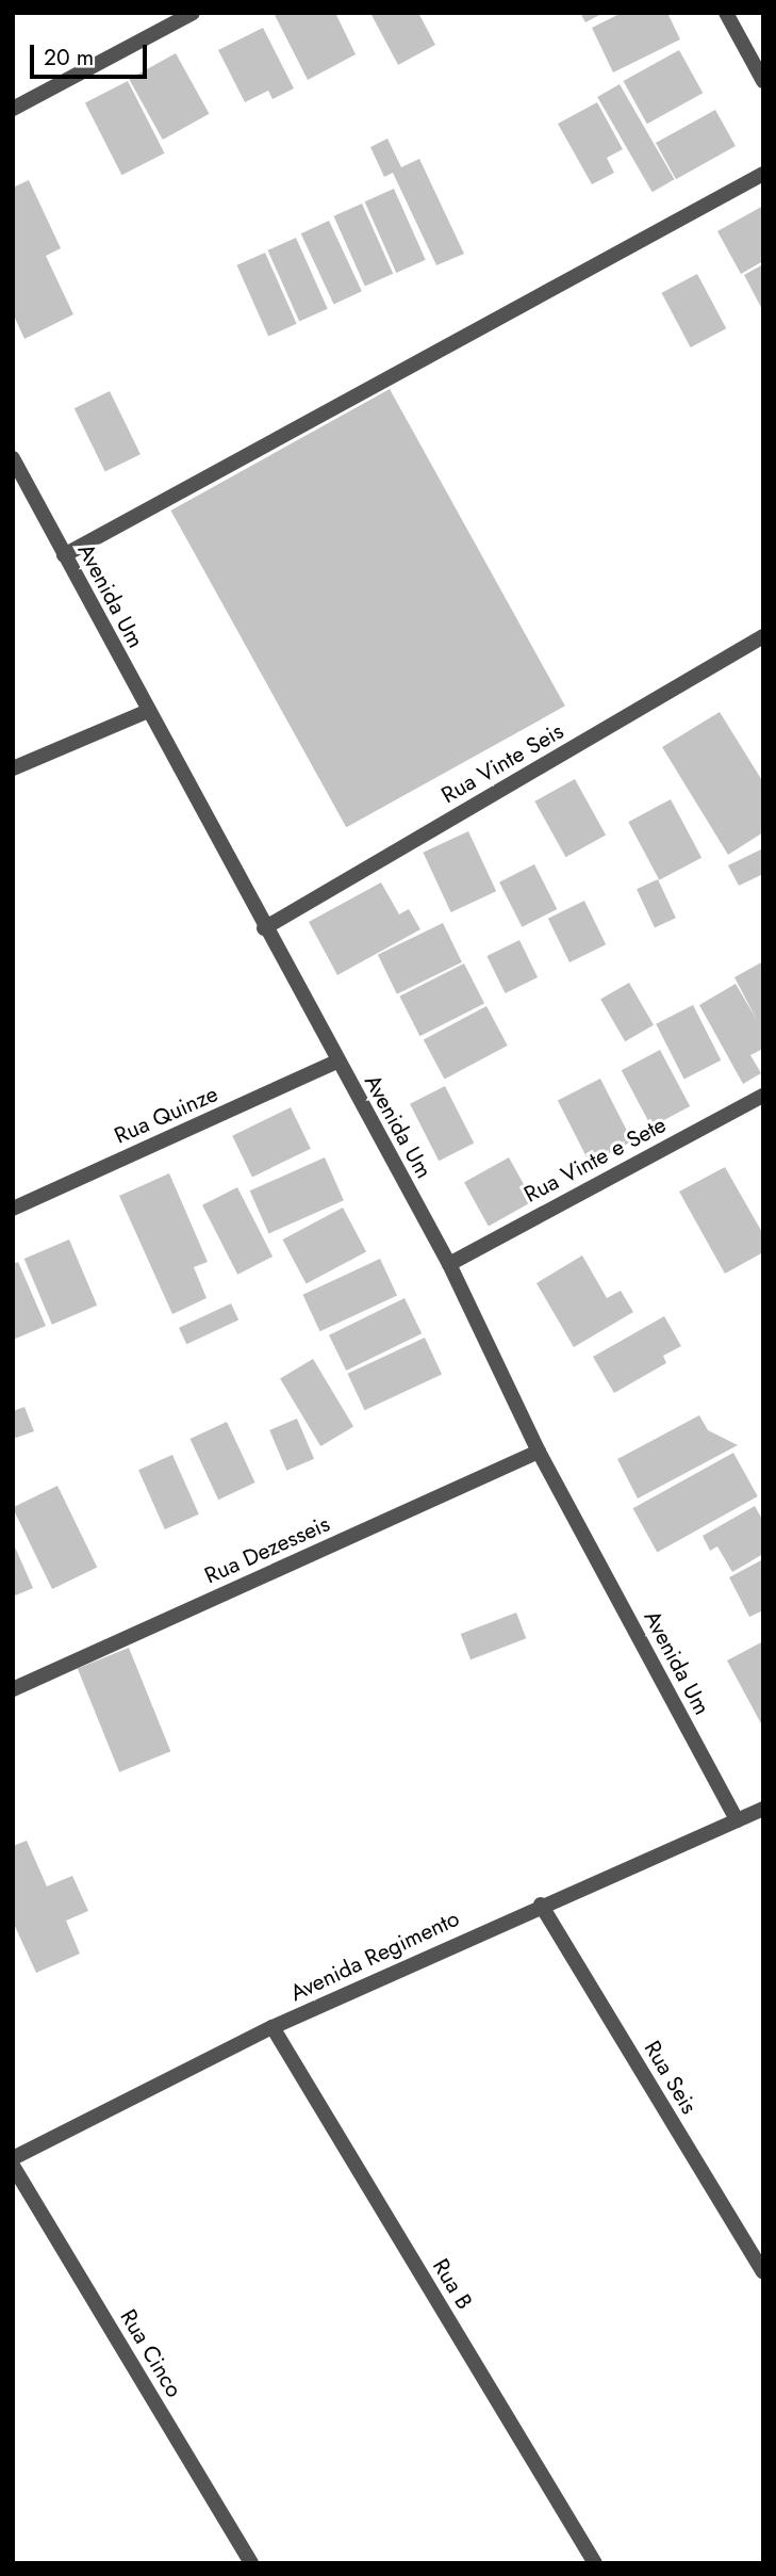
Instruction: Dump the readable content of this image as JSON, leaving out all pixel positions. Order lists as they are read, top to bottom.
{
  "streets": {
    "street": [
      "Avenida Um",
      "Rua Vinte Seis",
      "Rua Quinze",
      "Rua Vinte e Sete",
      "Rua Dezesseis",
      "Avenida Regimento",
      "Rua Seis",
      "Rua B",
      "Rua Cinco"
    ]
  },
  "crossings": [
    ["Avenida Um", "Rua Vinte Seis"],
    ["Avenida Um", "Rua Quinze"],
    ["Avenida Um", "Rua Vinte e Sete"],
    ["Avenida Um", "Rua Dezesseis"],
    ["Avenida Um", "Avenida Regimento"],
    ["Avenida Regimento", "Rua Seis"],
    ["Avenida Regimento", "Rua B"]
  ],
  "scale_bar": "20 m"
}
